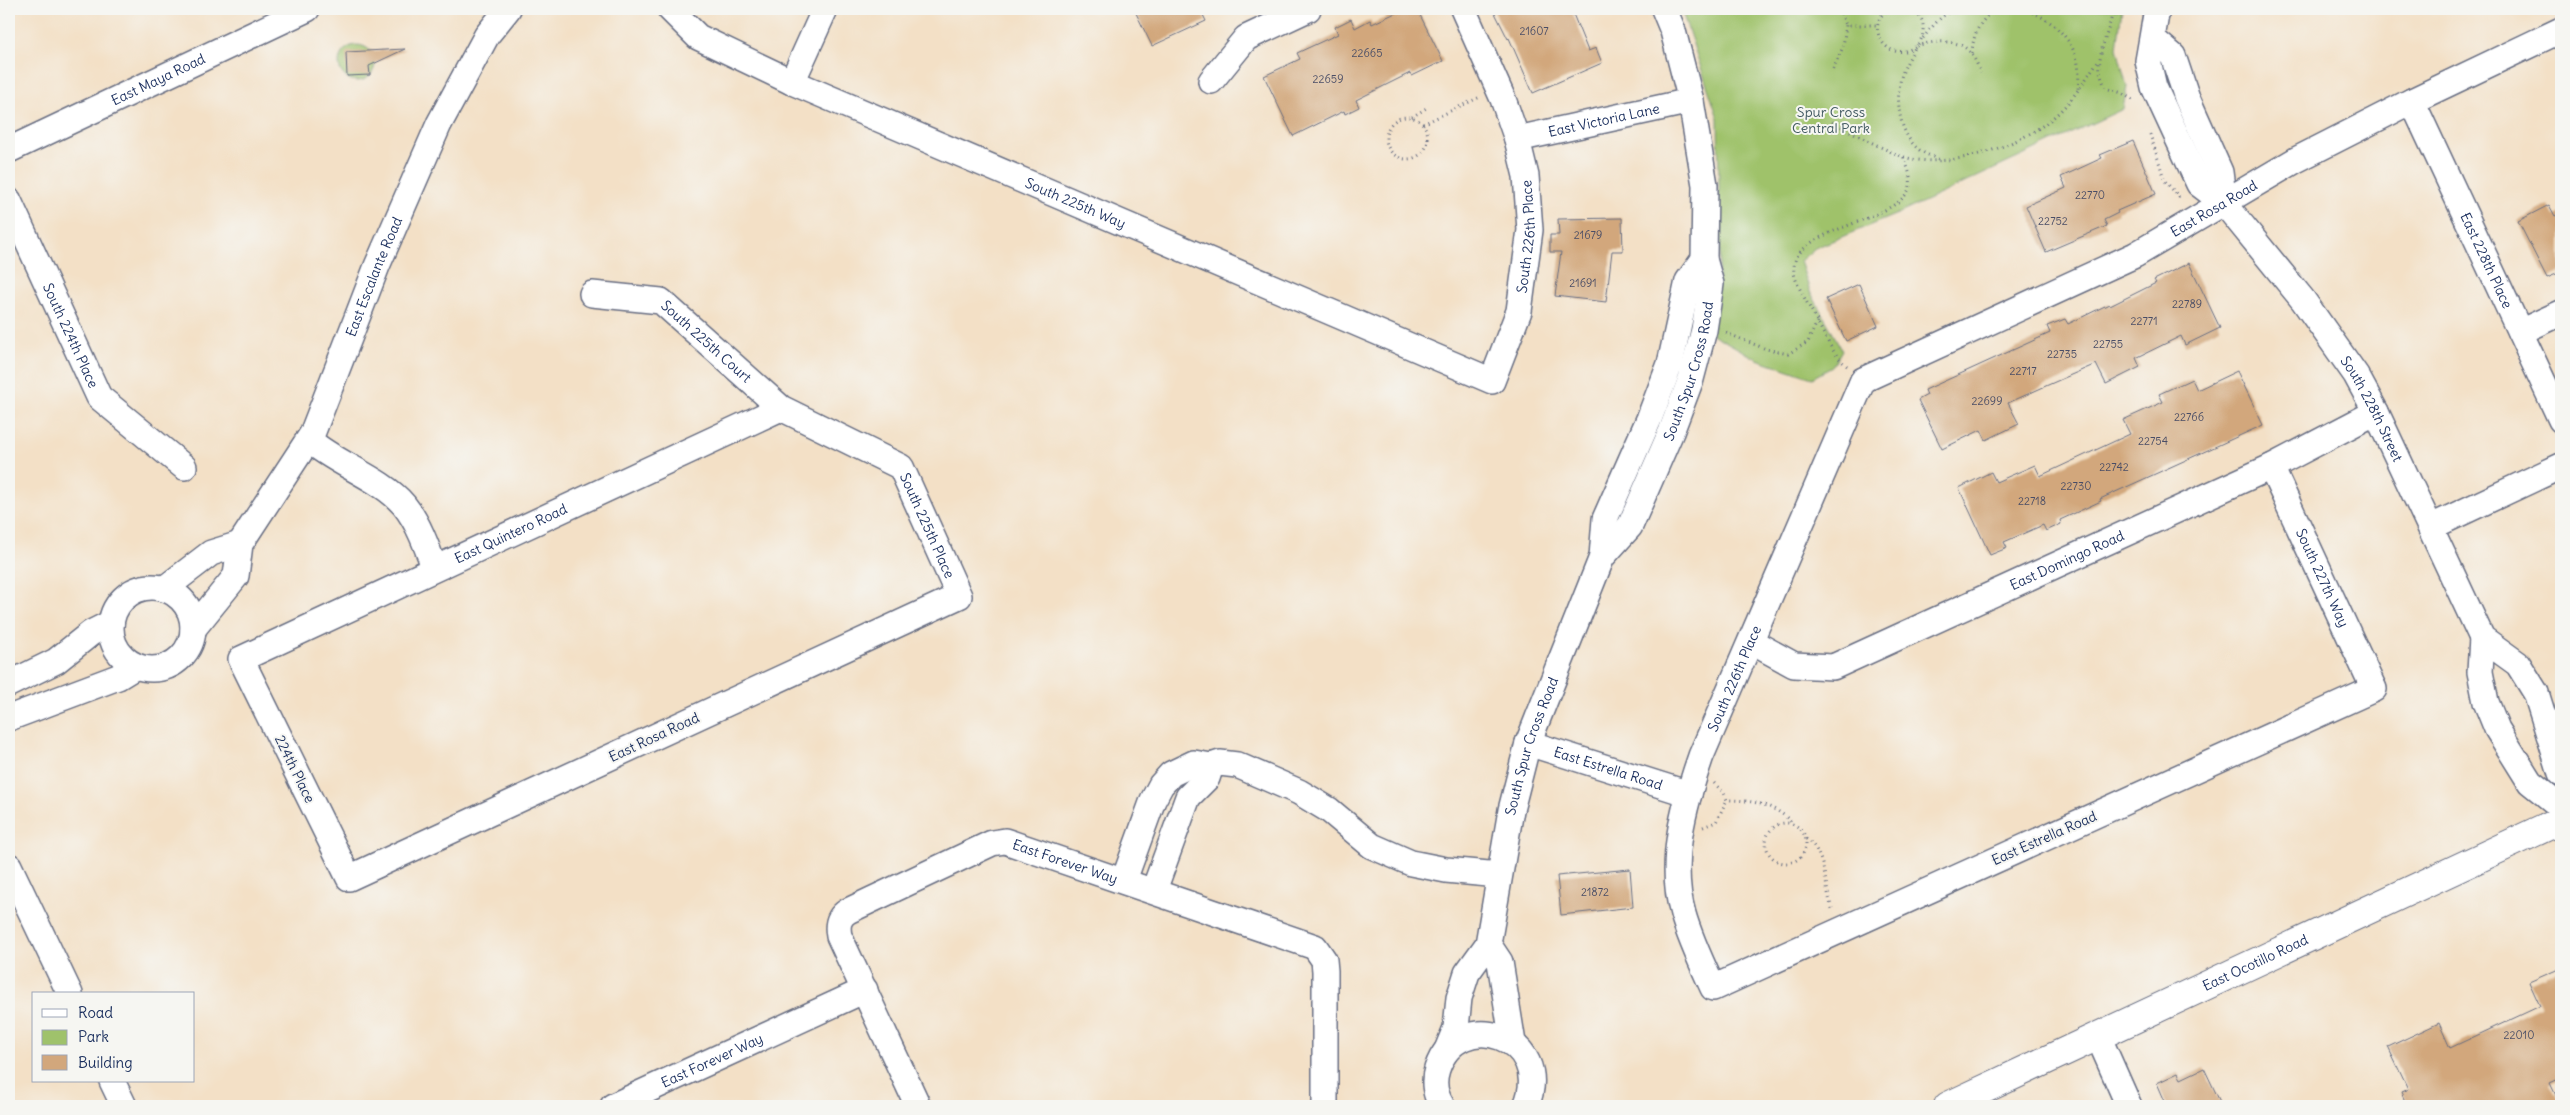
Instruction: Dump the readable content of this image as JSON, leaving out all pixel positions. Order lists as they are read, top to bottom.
{
  "streets": {
    "main road": ["East Ocotillo Road"],
    "street": [
      "East Maya Road",
      "East Victoria Lane",
      "South 225th Way",
      "East Rosa Road",
      "South 226th Place",
      "East 228th Place",
      "East Escalante Road",
      "South 224th Place",
      "South 225th Court",
      "South Spur Cross Road",
      "South 228th Street",
      "South 225th Place",
      "East Quintero Road",
      "East Domingo Road",
      "South 227th Way",
      "East Estrella Road",
      "224th Place",
      "East Forever Way"
    ]
  },
  "crossings": [
    ["East Victoria Lane", "South 226th Place"],
    ["East Victoria Lane", "South Spur Cross Road"],
    ["South 225th Way", "South 226th Place"],
    ["East Rosa Road", "South 226th Place"],
    ["East Rosa Road", "East 228th Place"],
    ["East Rosa Road", "South 228th Street"],
    ["East Rosa Road", "South 225th Place"],
    ["East Rosa Road", "224th Place"],
    ["South 226th Place", "East Domingo Road"],
    ["South 226th Place", "East Estrella Road"],
    ["South 225th Court", "South 225th Place"],
    ["South 225th Court", "East Quintero Road"],
    ["South Spur Cross Road", "East Estrella Road"],
    ["South Spur Cross Road", "East Forever Way"],
    ["South 228th Street", "East Domingo Road"],
    ["South 225th Place", "East Quintero Road"],
    ["East Quintero Road", "224th Place"],
    ["East Domingo Road", "South 227th Way"],
    ["South 227th Way", "East Estrella Road"]
  ],
  "parks": ["Spur Cross Central Park"],
  "house_numbers": [
    "21607",
    "22665",
    "22659",
    "22770",
    "22752",
    "21679",
    "21691",
    "22789",
    "22771",
    "22755",
    "22735",
    "22717",
    "22699",
    "22766",
    "22754",
    "22742",
    "22730",
    "22718",
    "21872",
    "22010"
  ],
  "legend": ["Road", "Park", "Building"]
}
